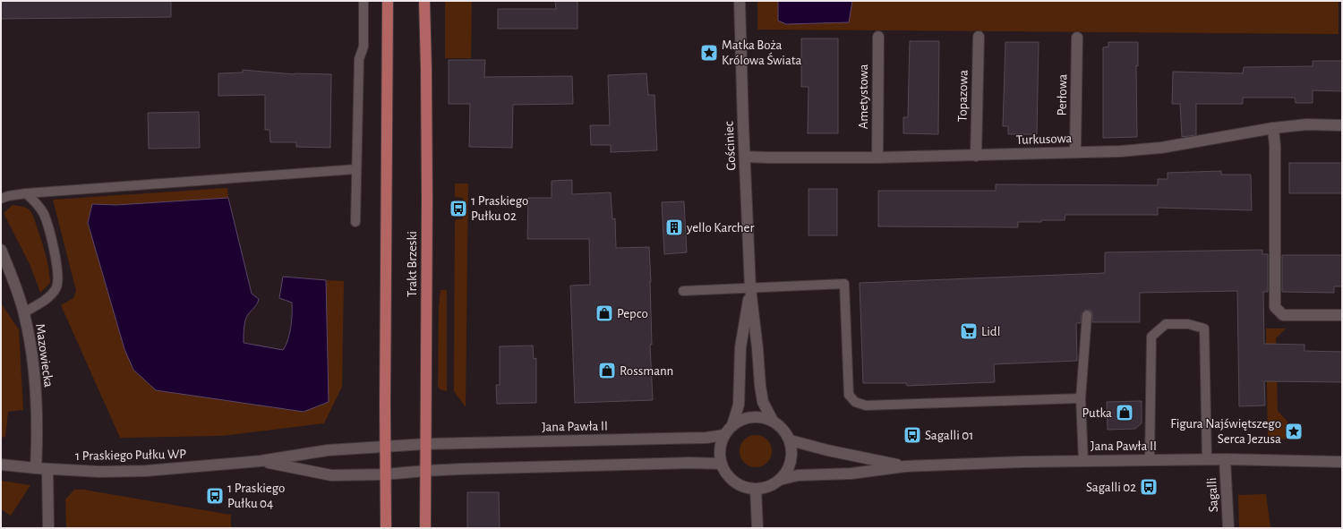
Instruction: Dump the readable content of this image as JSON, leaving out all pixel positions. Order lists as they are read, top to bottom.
{
  "streets": {
    "main road": ["Trakt Brzeski"],
    "street": [
      "Perłowa",
      "Topazowa",
      "Ametystowa",
      "Turkusowa",
      "Gościniec",
      "Mazowiecka",
      "Jana Pawła II",
      "1 Praskiego Pułku WP",
      "Sagalli"
    ]
  },
  "crossings": [
    ["Perłowa", "Turkusowa"],
    ["Topazowa", "Turkusowa"],
    ["Ametystowa", "Turkusowa"],
    ["Turkusowa", "Gościniec"],
    ["Gościniec", "Jana Pawła II"],
    ["Trakt Brzeski", "Jana Pawła II"],
    ["Trakt Brzeski", "1 Praskiego Pułku WP"],
    ["Mazowiecka", "1 Praskiego Pułku WP"],
    ["Jana Pawła II", "1 Praskiego Pułku WP"],
    ["Jana Pawła II", "Sagalli"]
  ],
  "places": {
    "place": ["Matka Boża Królowa Świata", "Figura Najświętszego Serca Jezusa"],
    "bus stop": [
      "1 Praskiego Pułku 02",
      "Sagalli 01",
      "Sagalli 02",
      "1 Praskiego Pułku 04"
    ],
    "building": ["yello Karcher"],
    "shop": ["Pepco", "Rossmann", "Putka"],
    "supermarket": ["Lidl"]
  }
}
